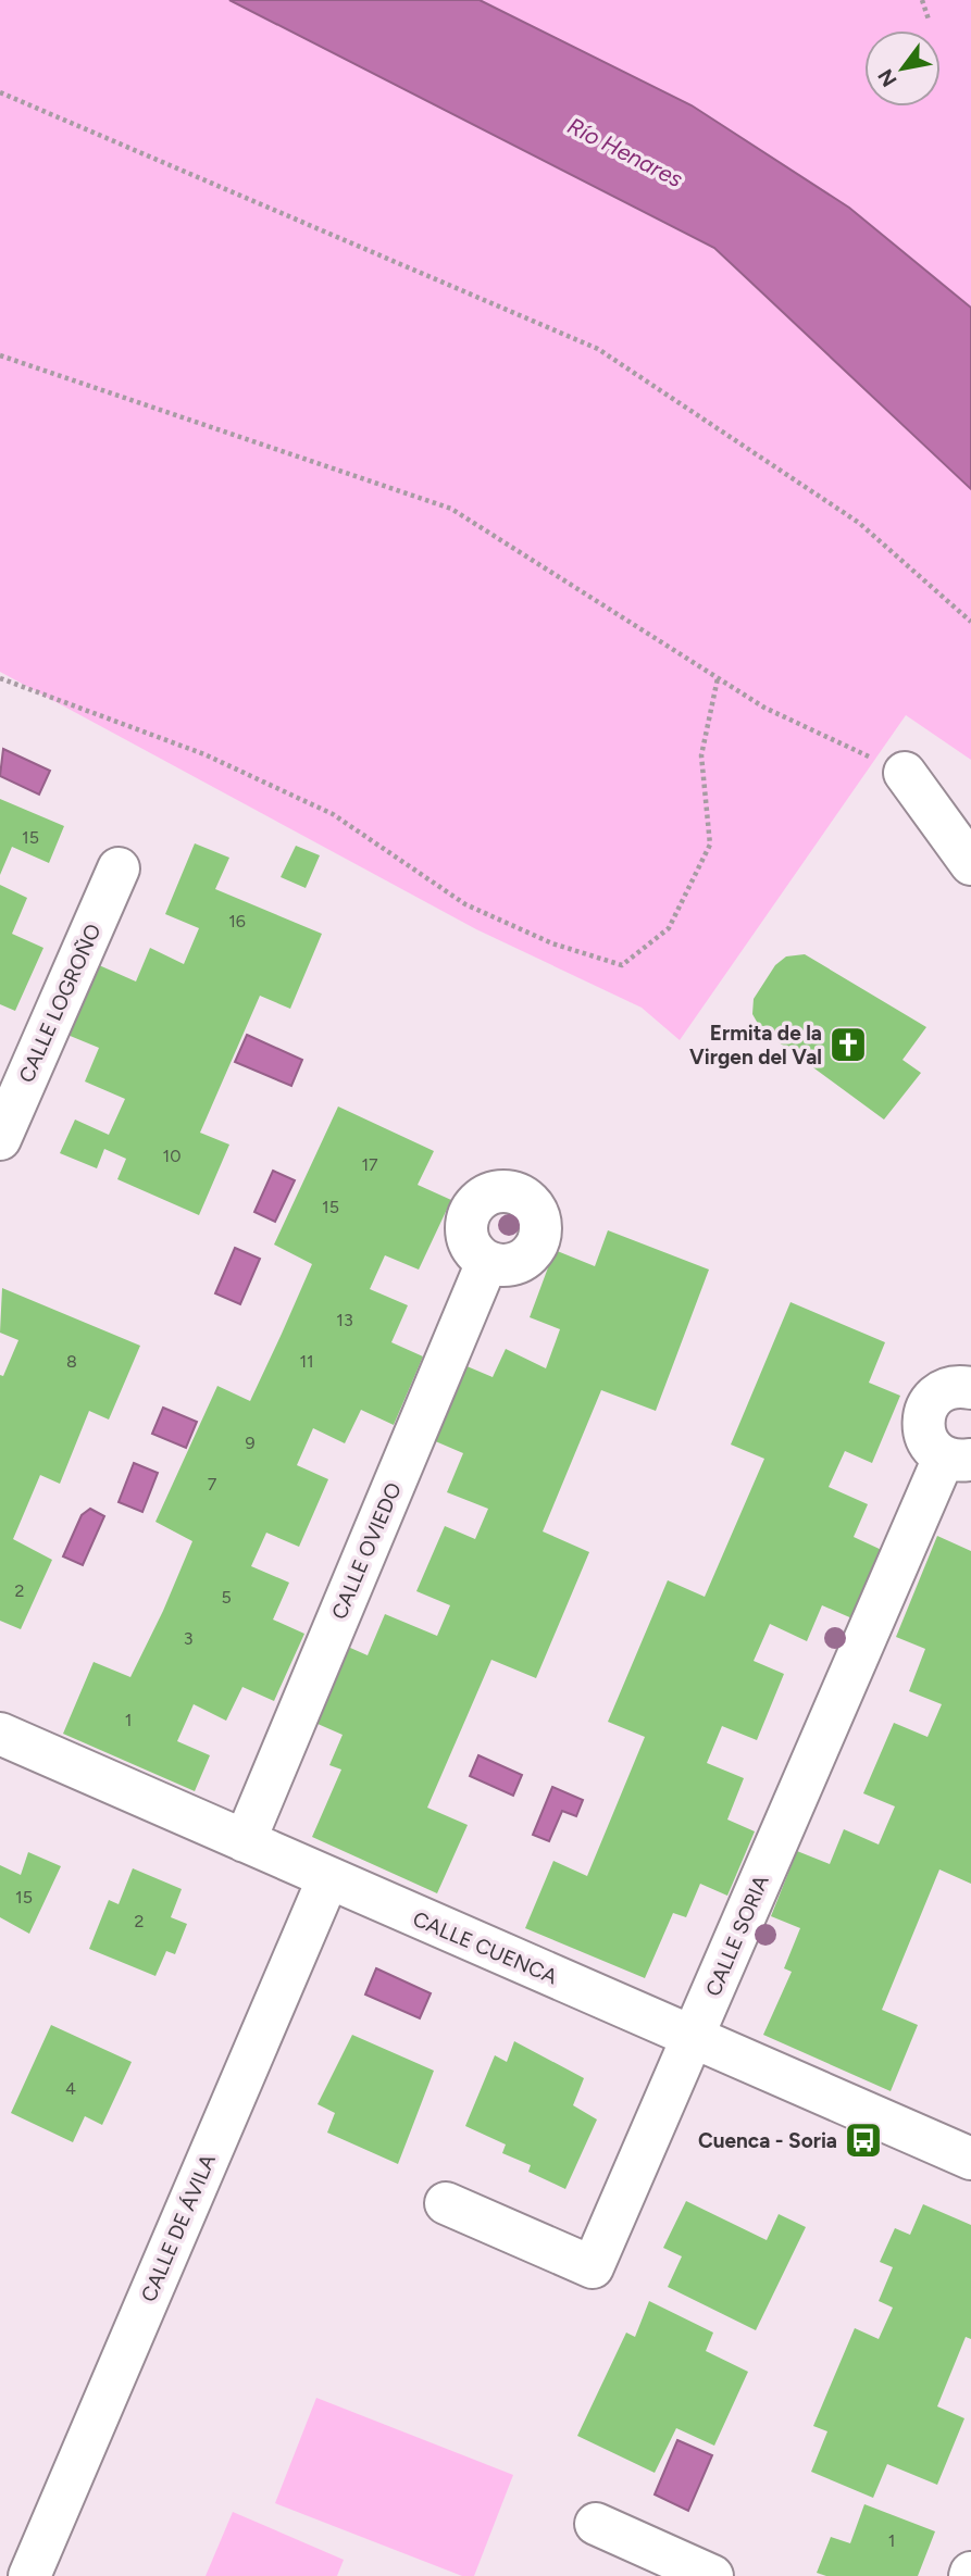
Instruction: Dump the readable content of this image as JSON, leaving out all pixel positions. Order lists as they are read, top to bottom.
{
  "streets": {
    "street": [
      "CALLE LOGROÑO",
      "CALLE OVIEDO",
      "CALLE SORIA",
      "CALLE CUENCA",
      "CALLE DE ÁVILA"
    ]
  },
  "crossings": [
    ["CALLE OVIEDO", "CALLE CUENCA"],
    ["CALLE SORIA", "CALLE CUENCA"],
    ["CALLE CUENCA", "CALLE DE ÁVILA"]
  ],
  "water": ["Río Henares"],
  "places": {
    "church": ["Ermita de la Virgen del Val"],
    "bus stop": ["Cuenca - Soria"]
  },
  "house_numbers": [
    "15",
    "16",
    "10",
    "17",
    "15",
    "13",
    "8",
    "11",
    "9",
    "7",
    "2",
    "5",
    "3",
    "1",
    "15",
    "2",
    "4",
    "1"
  ],
  "north": "bottom left"
}
